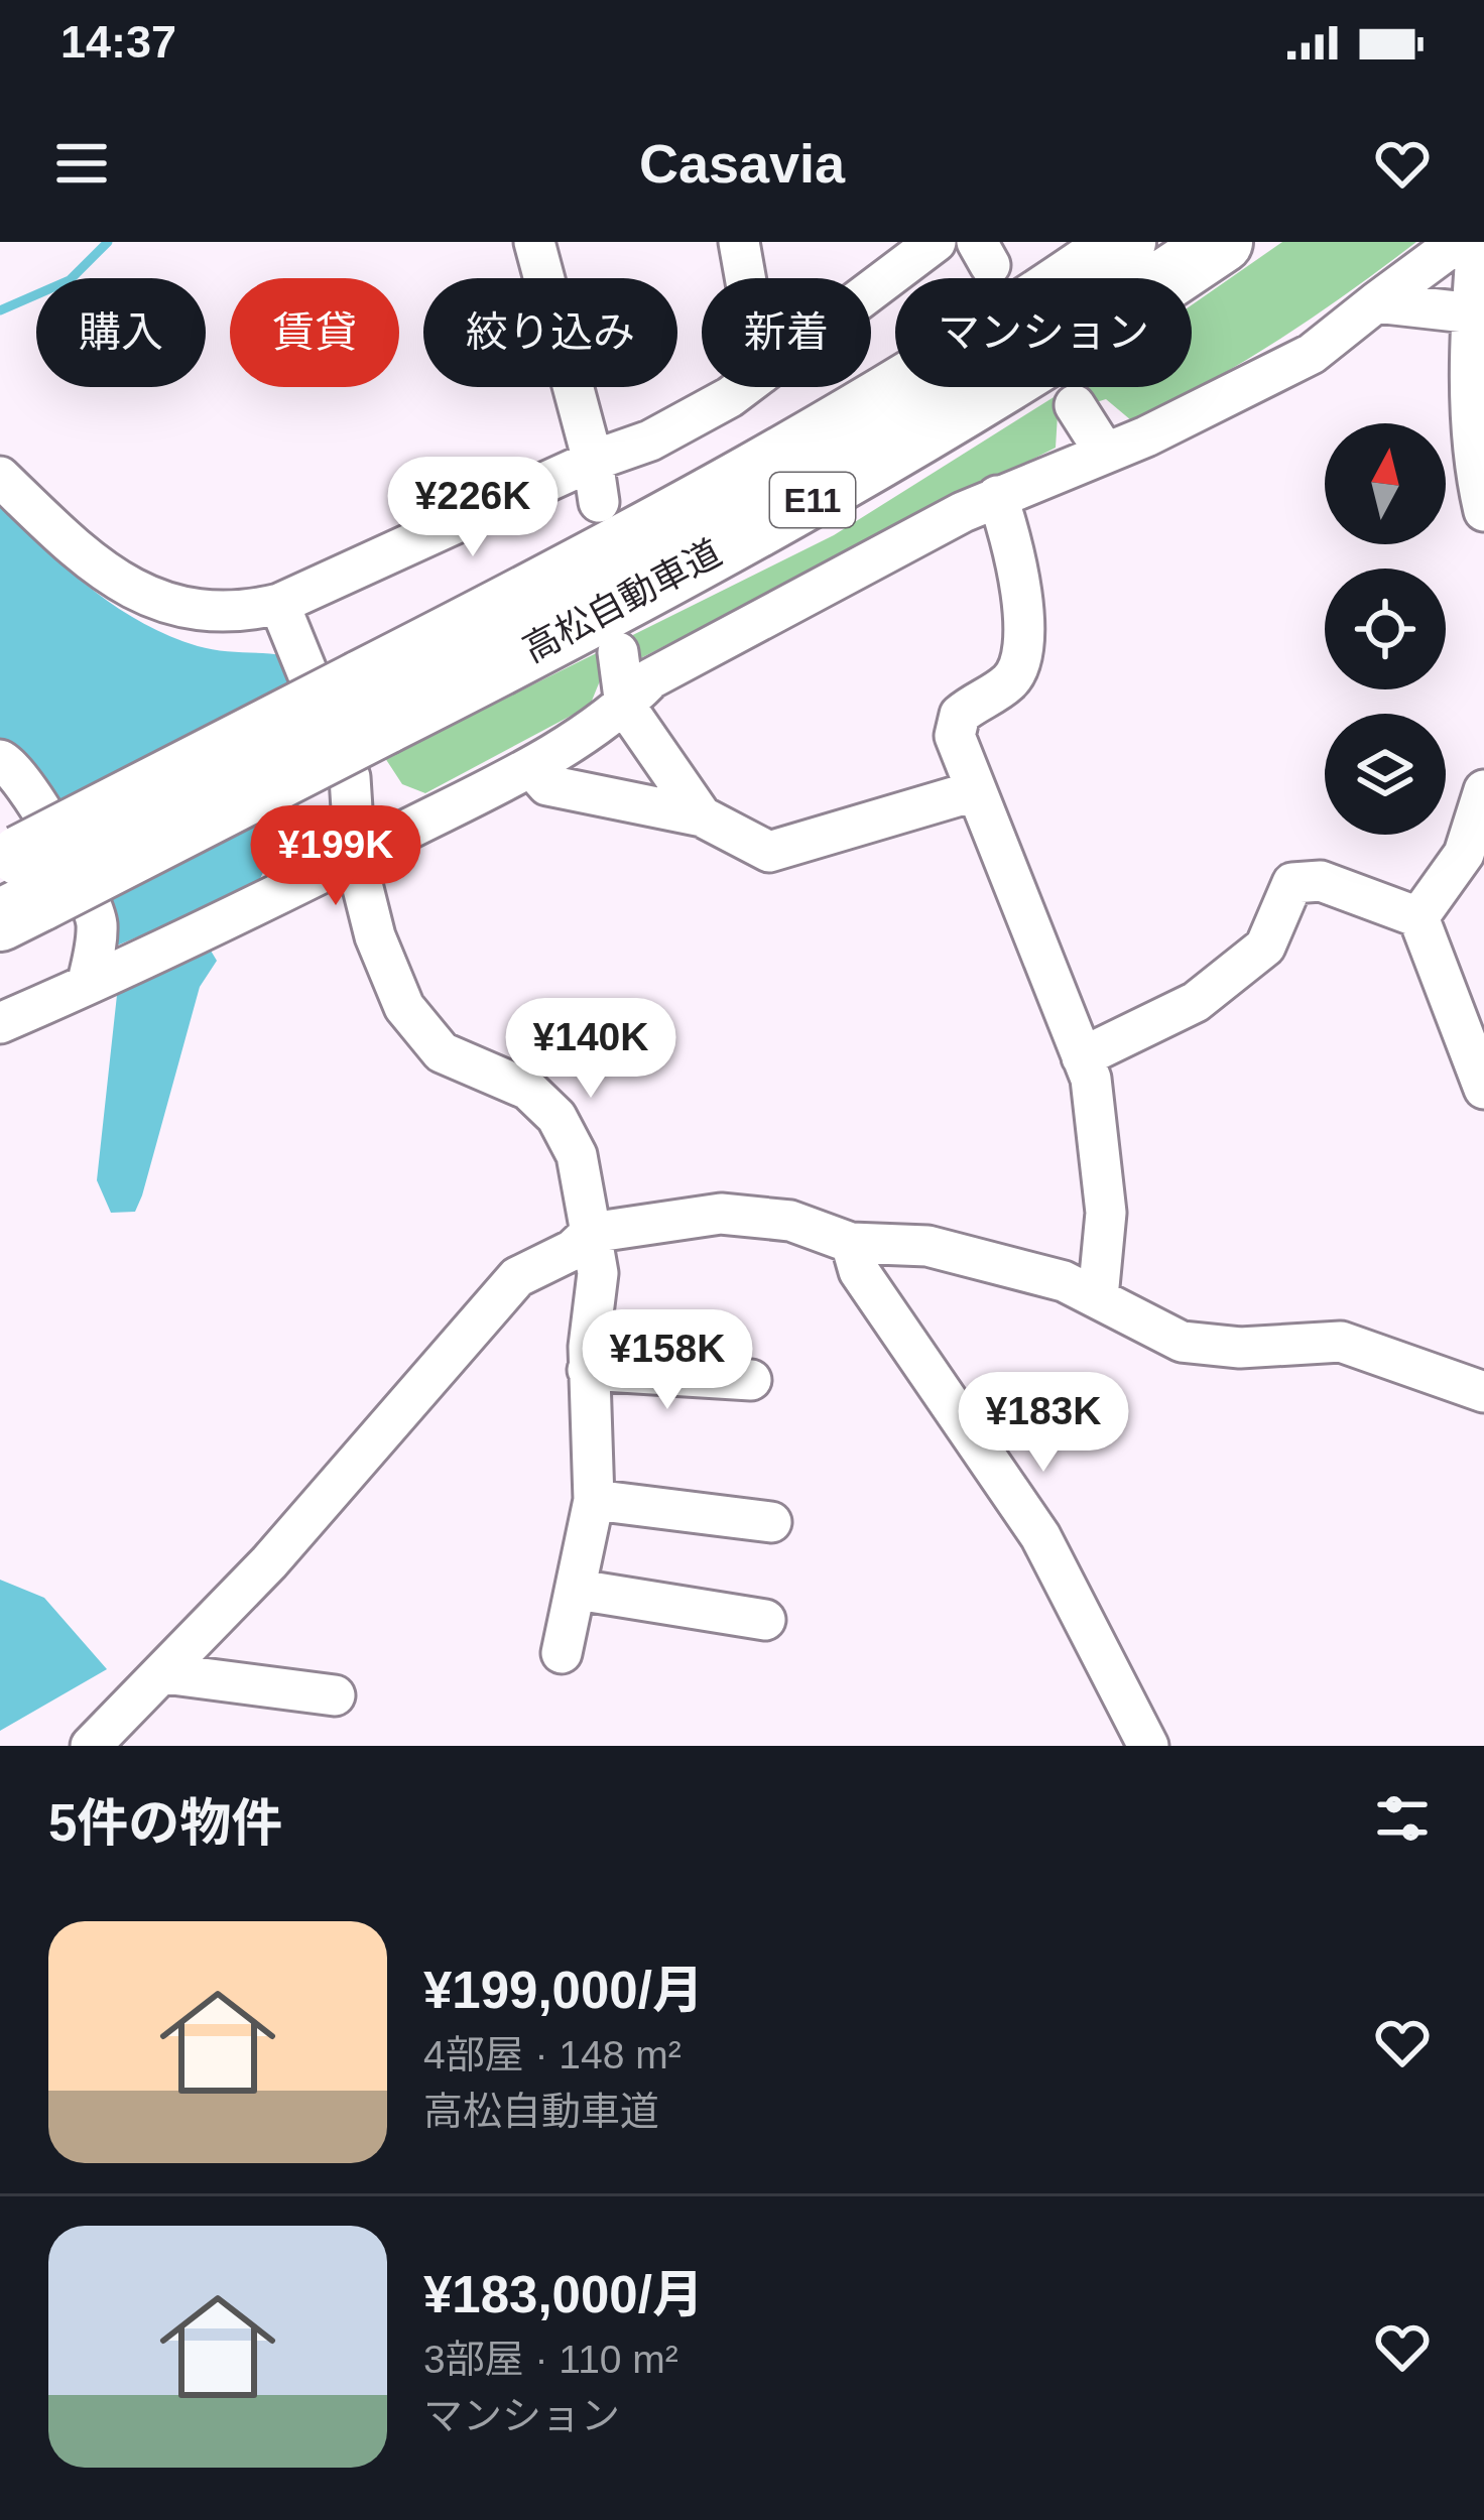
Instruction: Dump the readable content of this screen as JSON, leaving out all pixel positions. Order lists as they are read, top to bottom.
{
  "streets": {
    "highway": ["E11", "高松自動車道"]
  },
  "north": "top",
  "page": {
    "status": "14:37",
    "header": "Casavia",
    "chip": [
      "購入",
      "賃貸",
      "絞り込み",
      "新着",
      "マンション"
    ],
    "price": [
      "¥226K",
      "¥199K",
      "¥140K",
      "¥158K",
      "¥183K"
    ],
    "heading": "5件の物件",
    "list": [
      {
        "name": "¥199,000/月",
        "note": "4部屋 · 148 m² · 高松自動車道"
      },
      {
        "name": "¥183,000/月",
        "note": "3部屋 · 110 m² · マンション"
      }
    ]
  }
}
